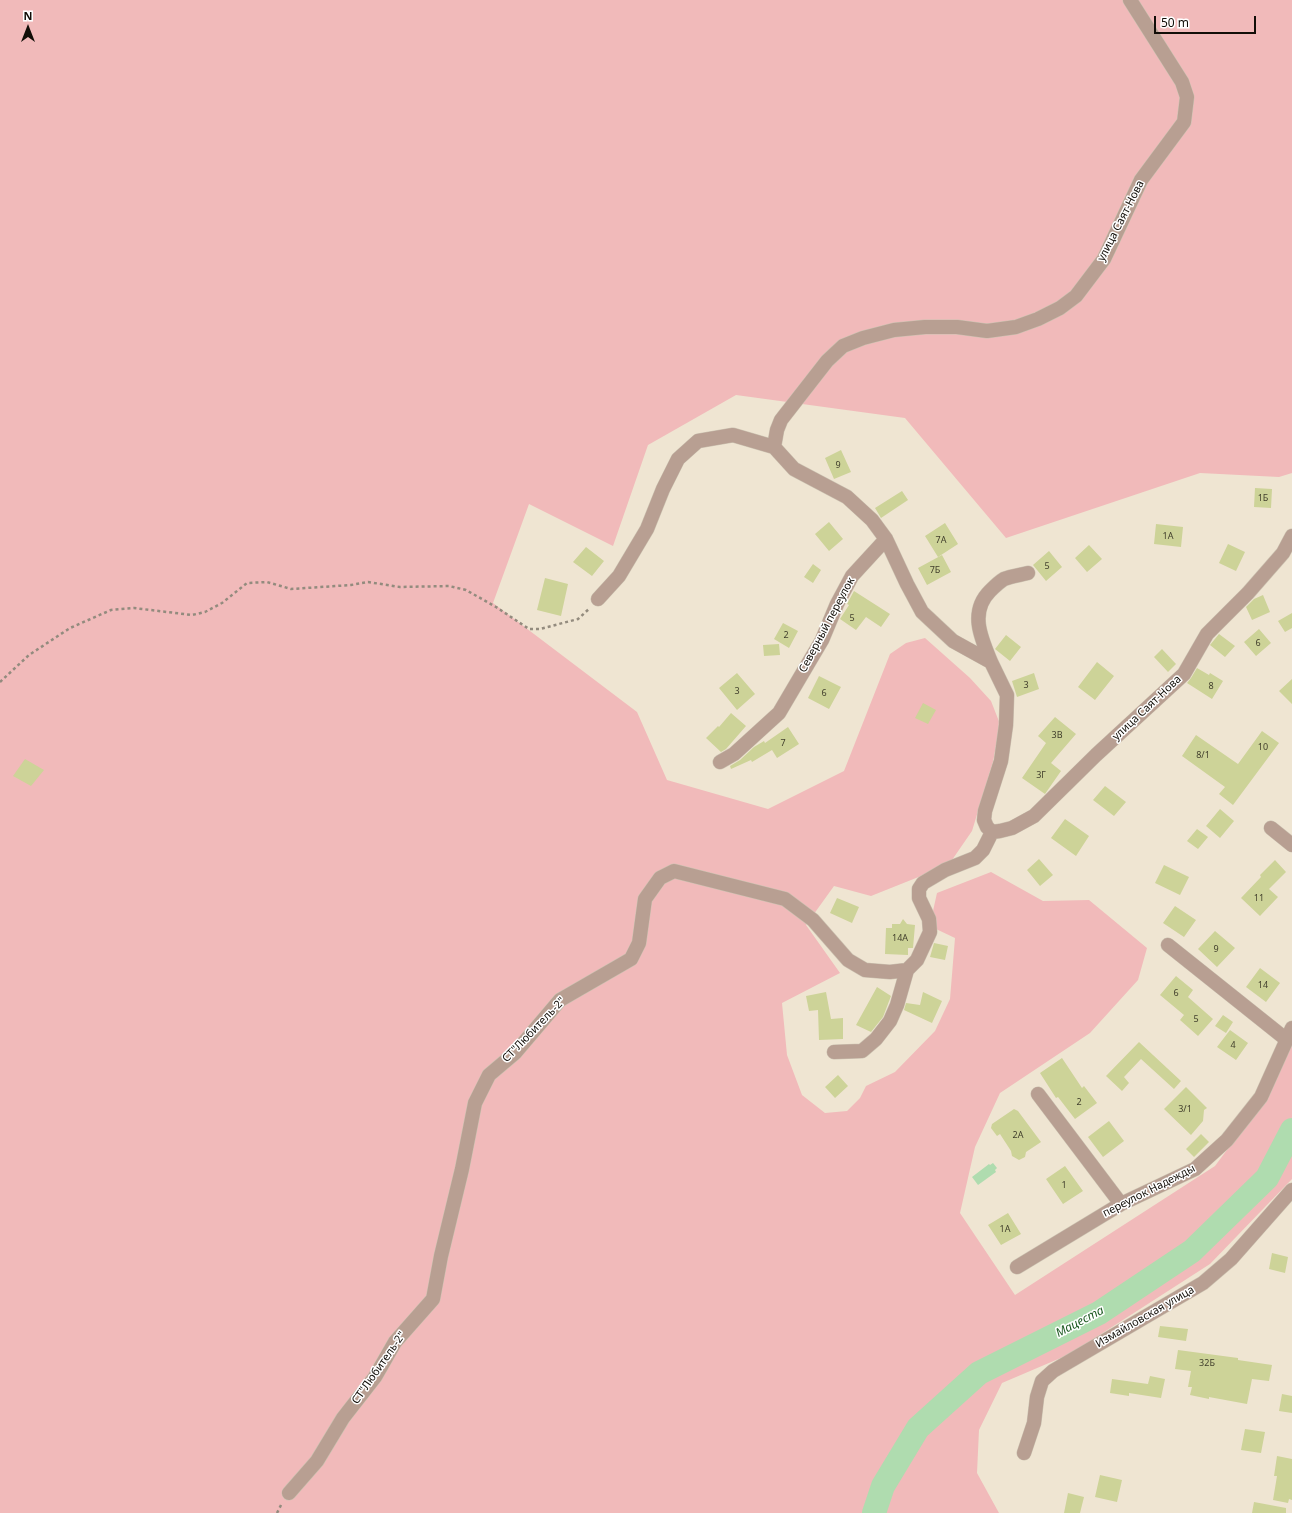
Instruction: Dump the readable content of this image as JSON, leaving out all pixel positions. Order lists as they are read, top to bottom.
{
  "streets": {
    "street": [
      "улица Саят-Нова",
      "Северный переулок",
      "СТ\"Любитель-2\"",
      "переулок Надежды",
      "Измайловская улица"
    ]
  },
  "water": ["Мацеста"],
  "house_numbers": [
    "9",
    "1Б",
    "1А",
    "7А",
    "5",
    "7Б",
    "5",
    "2",
    "6",
    "3",
    "8",
    "3",
    "6",
    "3В",
    "7",
    "10",
    "8/1",
    "3Г",
    "11",
    "14А",
    "9",
    "14",
    "6",
    "5",
    "4",
    "2",
    "3/1",
    "2А",
    "1",
    "1А",
    "32Б"
  ],
  "scale_bar": "50 m",
  "north": "top"
}
